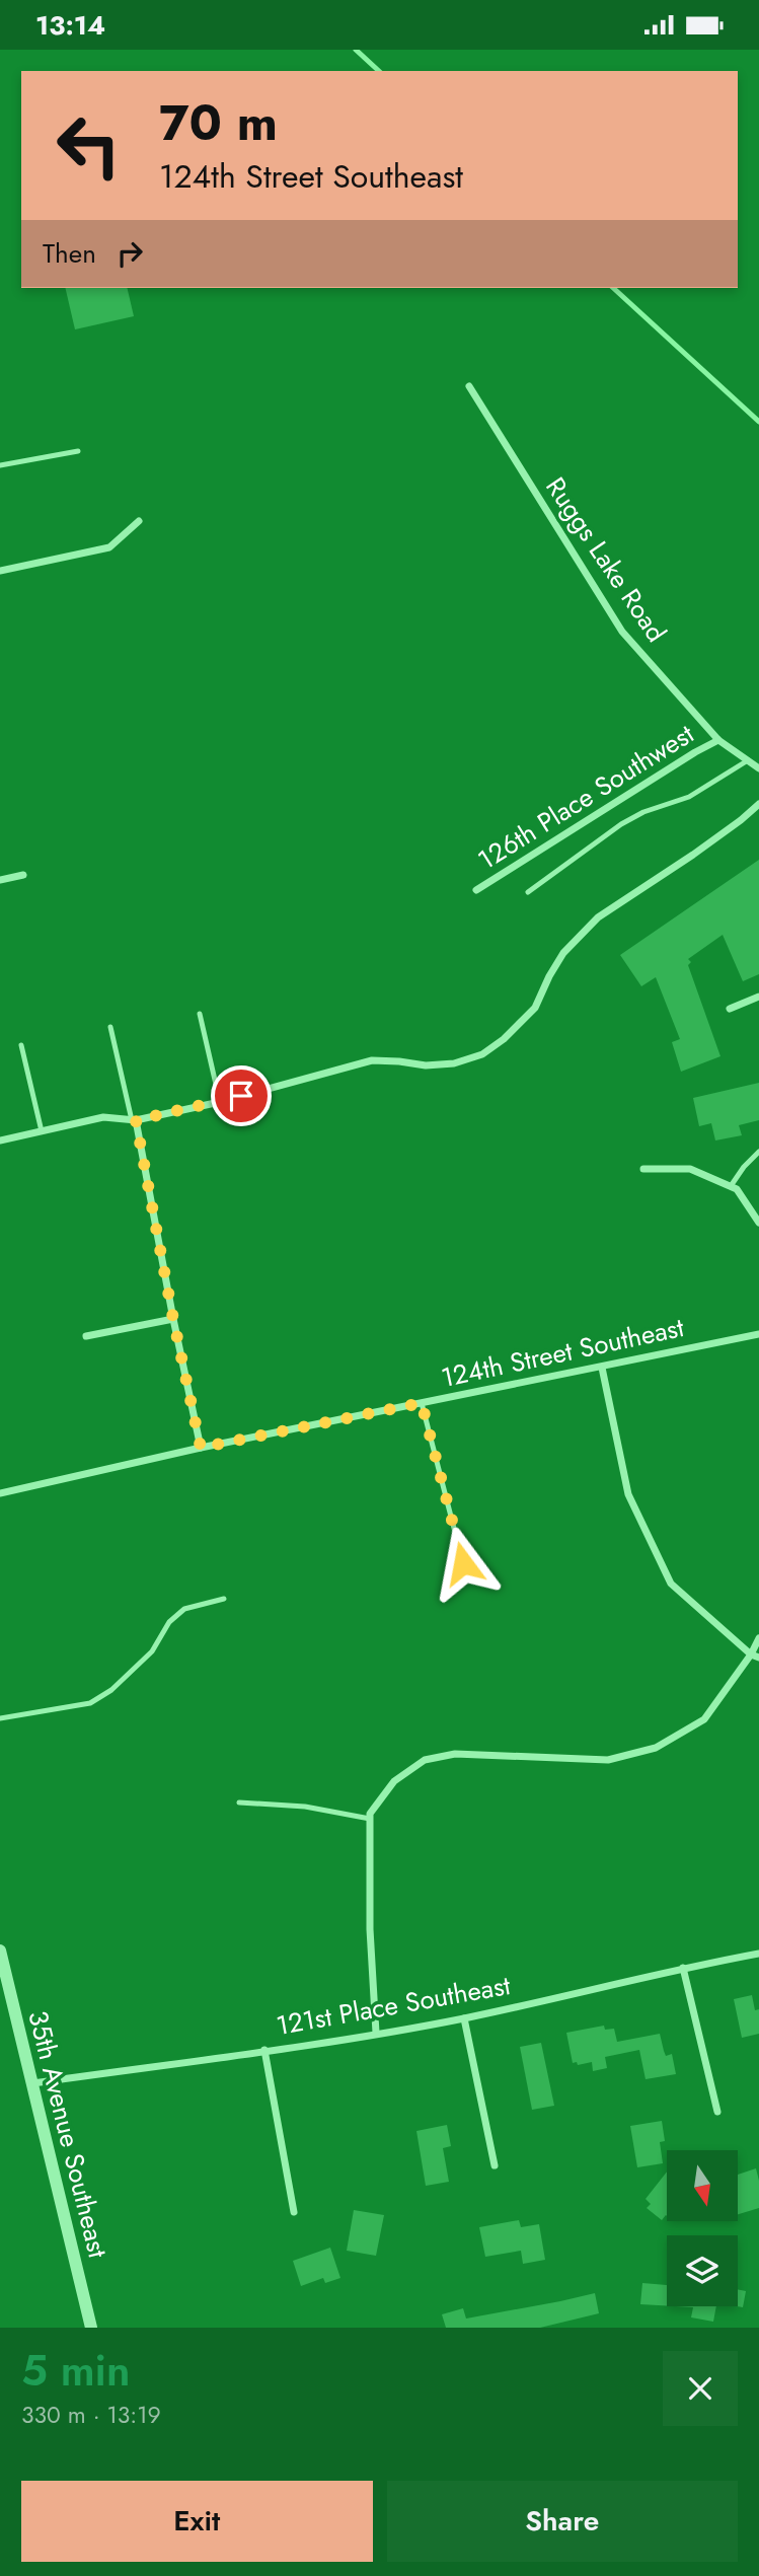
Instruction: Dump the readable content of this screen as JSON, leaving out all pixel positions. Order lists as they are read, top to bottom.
{
  "streets": {
    "street": [
      "Ruggs Lake Road",
      "126th Place Southwest",
      "124th Street Southeast",
      "121st Place Southeast",
      "35th Avenue Southeast"
    ]
  },
  "crossings": [
    ["Ruggs Lake Road", "126th Place Southwest"],
    ["121st Place Southeast", "35th Avenue Southeast"]
  ],
  "north": "bottom",
  "page": {
    "status": "13:14",
    "turn": ["70 m", "124th Street Southeast"],
    "then": "Then",
    "heading": ["5 min", "330 m · 13:19"],
    "buttons": ["Exit", "Share"]
  }
}
